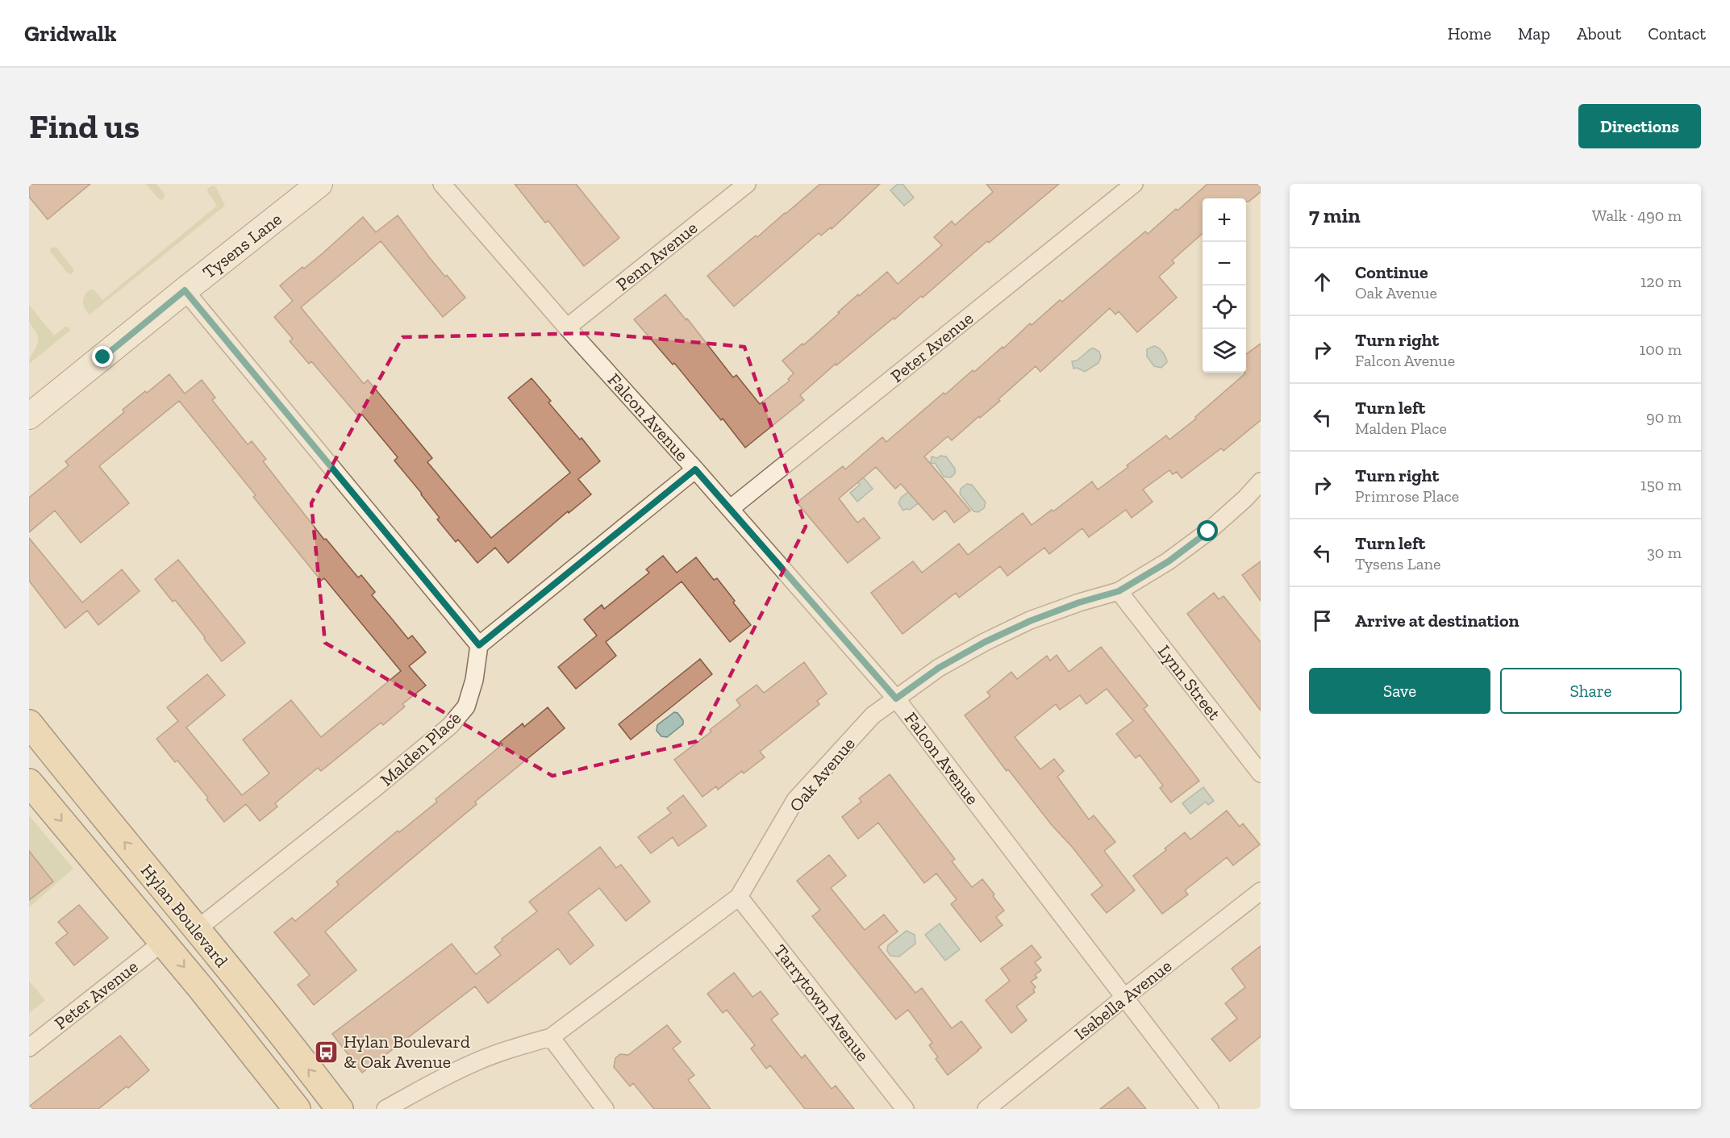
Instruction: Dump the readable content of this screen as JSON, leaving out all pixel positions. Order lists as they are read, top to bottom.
{
  "streets": {
    "main road": ["Hylan Boulevard"],
    "street": [
      "Tysens Lane",
      "Penn Avenue",
      "Peter Avenue",
      "Falcon Avenue",
      "Lynn Street",
      "Malden Place",
      "Oak Avenue",
      "Isabella Avenue",
      "Tarrytown Avenue"
    ]
  },
  "crossings": [
    ["Penn Avenue", "Falcon Avenue"],
    ["Peter Avenue", "Falcon Avenue"],
    ["Peter Avenue", "Hylan Boulevard"],
    ["Falcon Avenue", "Oak Avenue"],
    ["Falcon Avenue", "Isabella Avenue"],
    ["Lynn Street", "Oak Avenue"],
    ["Malden Place", "Hylan Boulevard"],
    ["Oak Avenue", "Tarrytown Avenue"]
  ],
  "places": {
    "bus stop": ["Hylan Boulevard & Oak Avenue"]
  },
  "page": {
    "header": "Gridwalk",
    "nav": [
      "Home",
      "Map",
      "About",
      "Contact"
    ],
    "buttons": [
      "Directions",
      ["Save", "Share"]
    ],
    "title": "Find us",
    "heading": ["7 min", "Walk · 490 m"],
    "map_buttons": ["+", "−"],
    "list": [
      ["Continue", "Oak Avenue", "120 m"],
      ["Turn right", "Falcon Avenue", "100 m"],
      ["Turn left", "Malden Place", "90 m"],
      ["Turn right", "Primrose Place", "150 m"],
      ["Turn left", "Tysens Lane", "30 m"],
      "Arrive at destination"
    ]
  }
}
